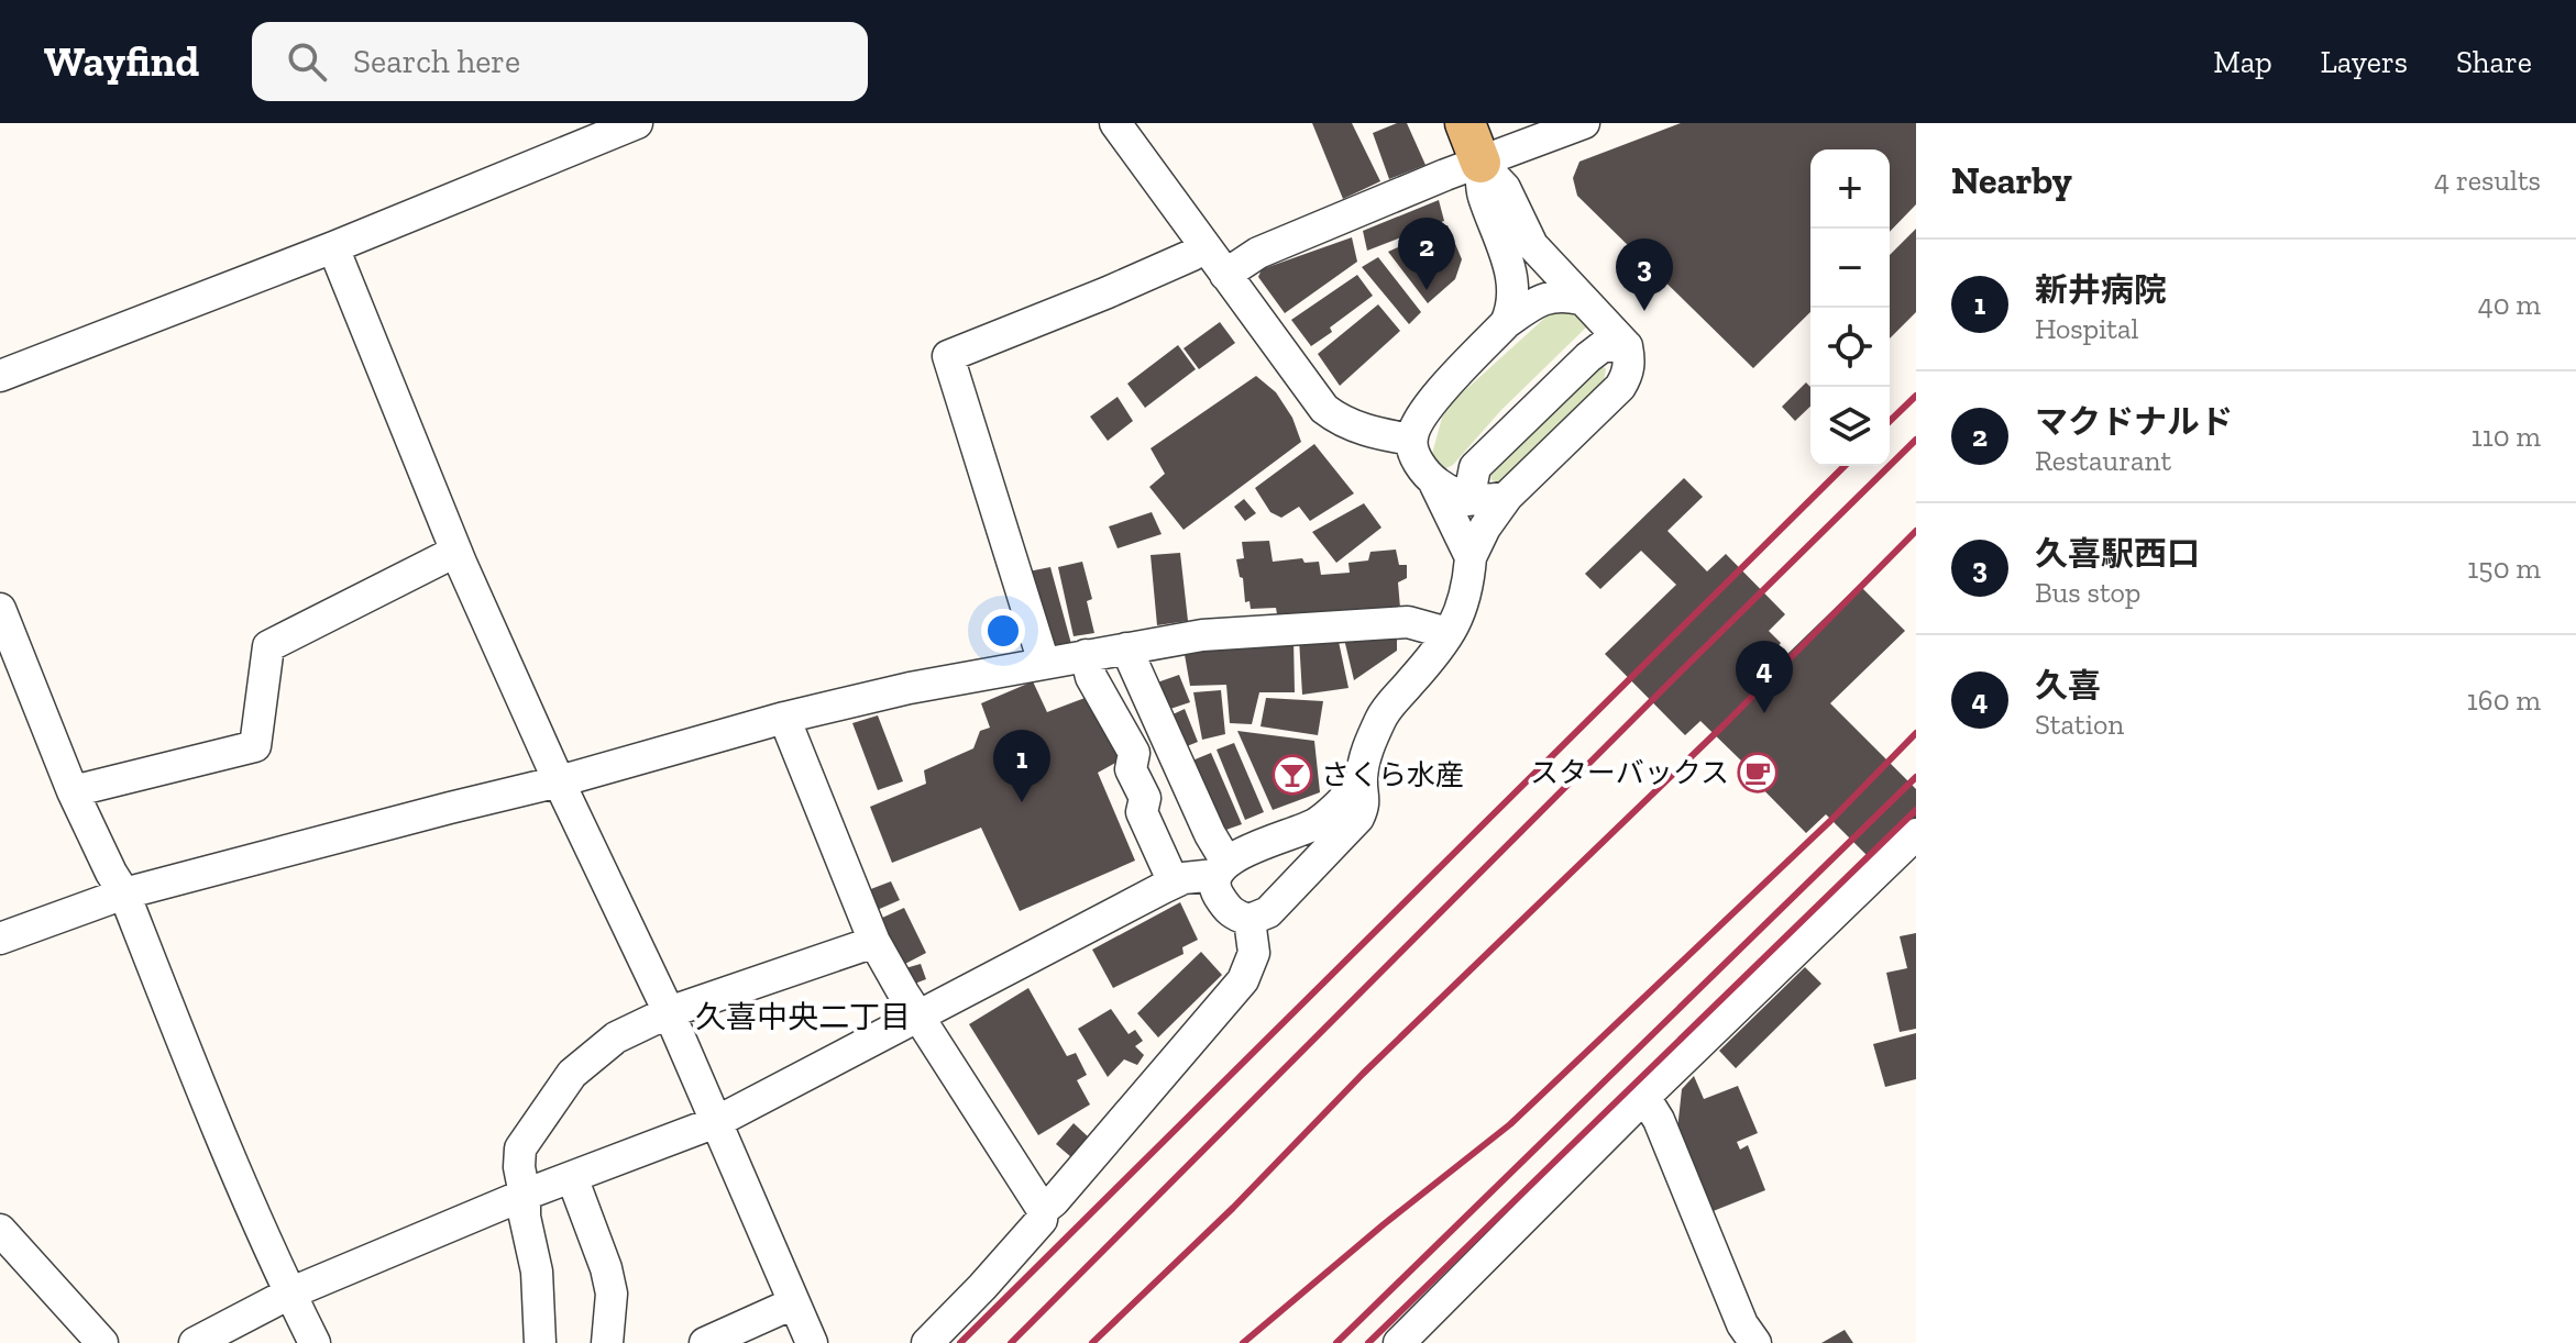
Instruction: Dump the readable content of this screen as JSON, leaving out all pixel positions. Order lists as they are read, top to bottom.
{
  "districts": ["久喜中央二丁目"],
  "places": {
    "cafe": ["スターバックス"],
    "bar": ["さくら水産"]
  },
  "page": {
    "header": "Wayfind",
    "search": "Search here",
    "nav": ["Map", "Layers", "Share"],
    "heading": ["Nearby", "4 results"],
    "map_buttons": ["+", "−"],
    "pins": [
      "2",
      "3",
      "4",
      "1"
    ],
    "list": [
      {
        "mark": "1",
        "name": "新井病院",
        "note": "Hospital",
        "value": "40 m"
      },
      {
        "mark": "2",
        "name": "マクドナルド",
        "note": "Restaurant",
        "value": "110 m"
      },
      {
        "mark": "3",
        "name": "久喜駅西口",
        "note": "Bus stop",
        "value": "150 m"
      },
      {
        "mark": "4",
        "name": "久喜",
        "note": "Station",
        "value": "160 m"
      }
    ]
  }
}
